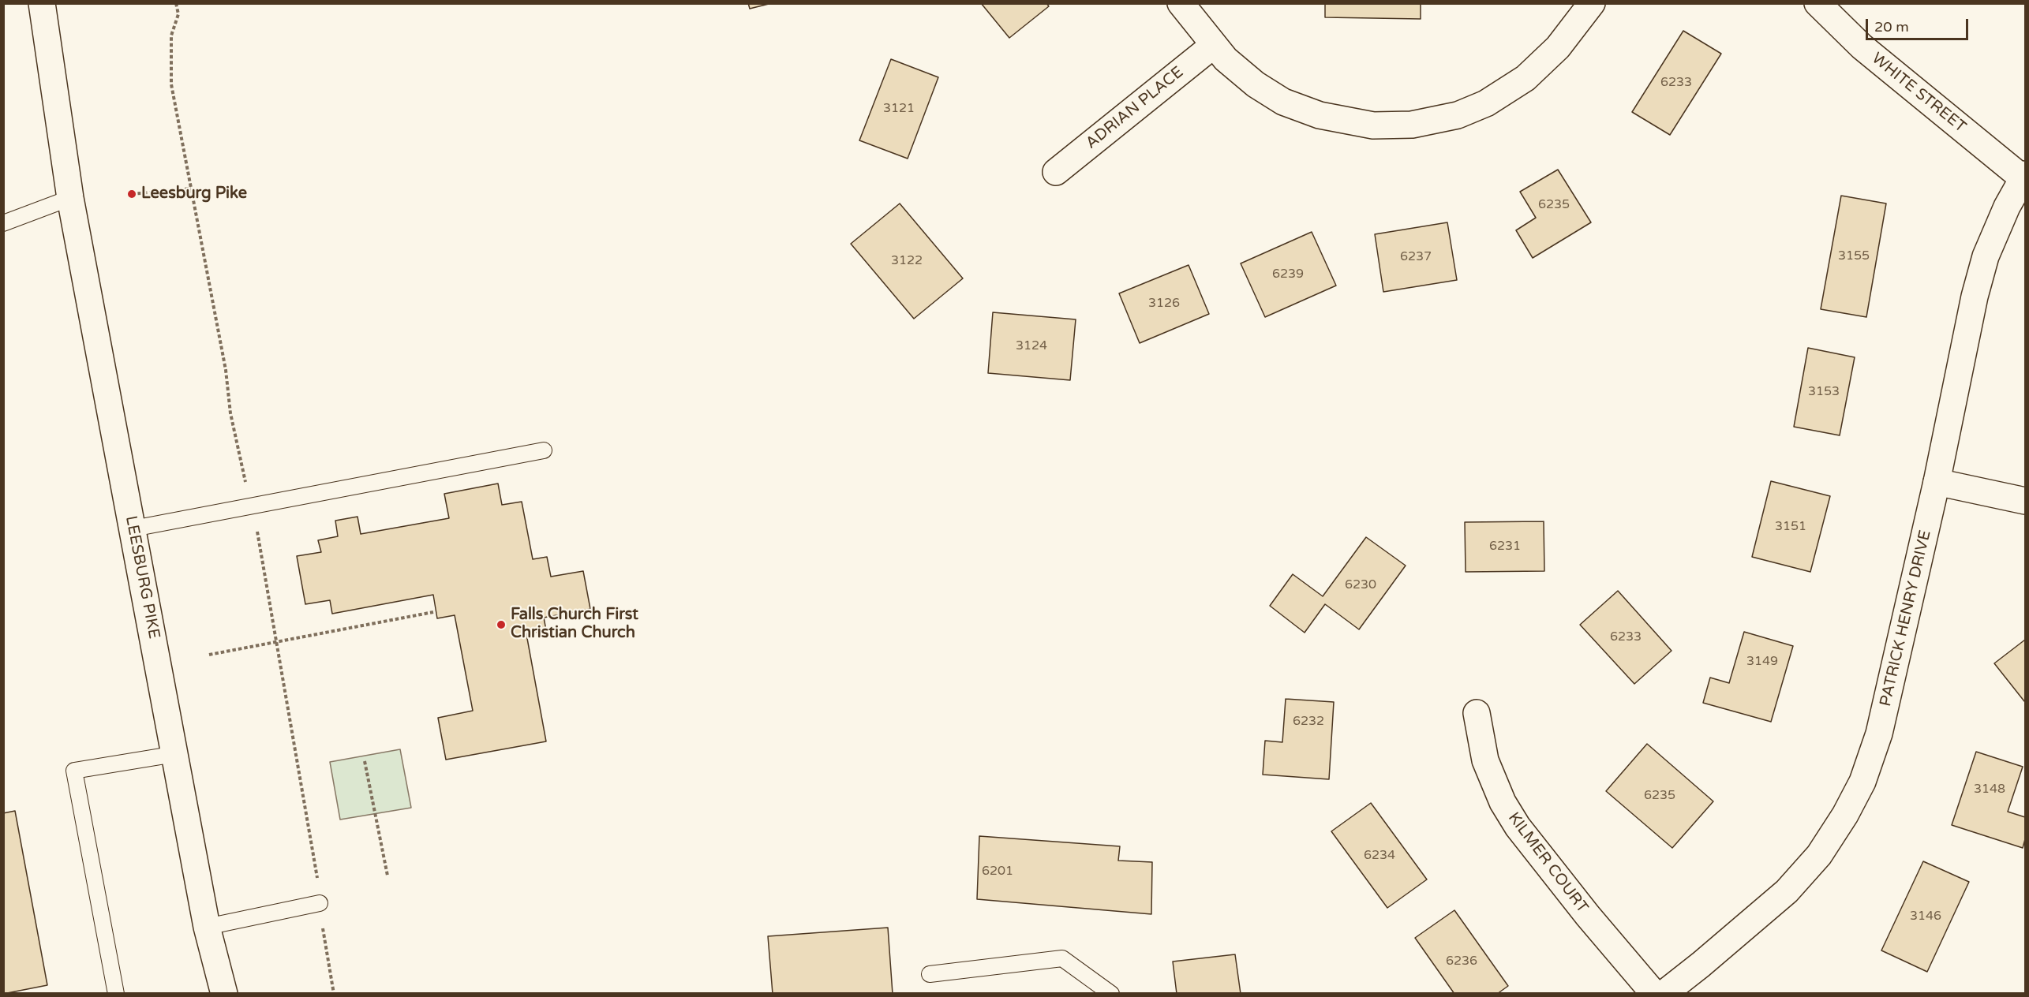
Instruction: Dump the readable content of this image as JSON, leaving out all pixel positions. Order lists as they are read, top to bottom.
{
  "streets": {
    "street": [
      "WHITE STREET",
      "ADRIAN PLACE",
      "LEESBURG PIKE",
      "PATRICK HENRY DRIVE",
      "KILMER COURT"
    ]
  },
  "crossings": [
    ["WHITE STREET", "PATRICK HENRY DRIVE"]
  ],
  "places": ["Leesburg Pike", "Falls Church First Christian Church"],
  "house_numbers": [
    "6233",
    "3121",
    "6235",
    "3155",
    "6237",
    "3122",
    "6239",
    "3126",
    "3124",
    "3153",
    "3151",
    "6231",
    "6230",
    "6233",
    "3149",
    "6232",
    "3148",
    "6235",
    "6234",
    "6201",
    "3146",
    "6236"
  ],
  "scale_bar": "20 m"
}
